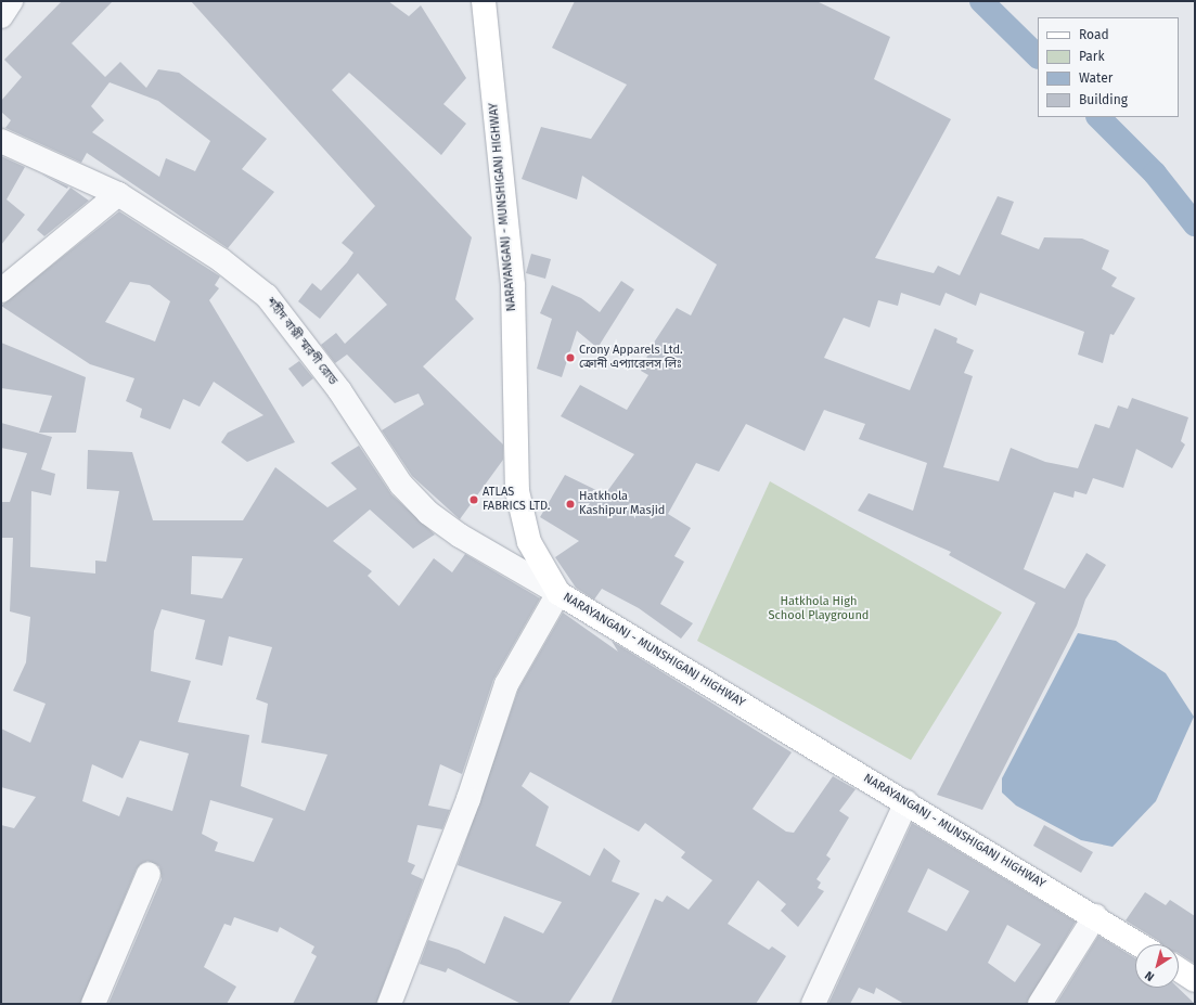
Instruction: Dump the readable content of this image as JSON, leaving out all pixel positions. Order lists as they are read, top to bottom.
{
  "streets": {
    "main road": ["NARAYANGANJ - MUNSHIGANJ HIGHWAY"],
    "street": ["শহীদ বাপ্পী স্মরণী রোড"]
  },
  "crossings": [
    ["NARAYANGANJ - MUNSHIGANJ HIGHWAY", "শহীদ বাপ্পী স্মরণী রোড"]
  ],
  "parks": ["Hatkhola High School Playground"],
  "places": ["Crony Apparels Ltd. ক্রোনী এপ্যারেলস লিঃ", "ATLAS FABRICS LTD.", "Hatkhola Kashipur Masjid"],
  "legend": [
    "Road",
    "Park",
    "Water",
    "Building"
  ],
  "north": "bottom left"
}
